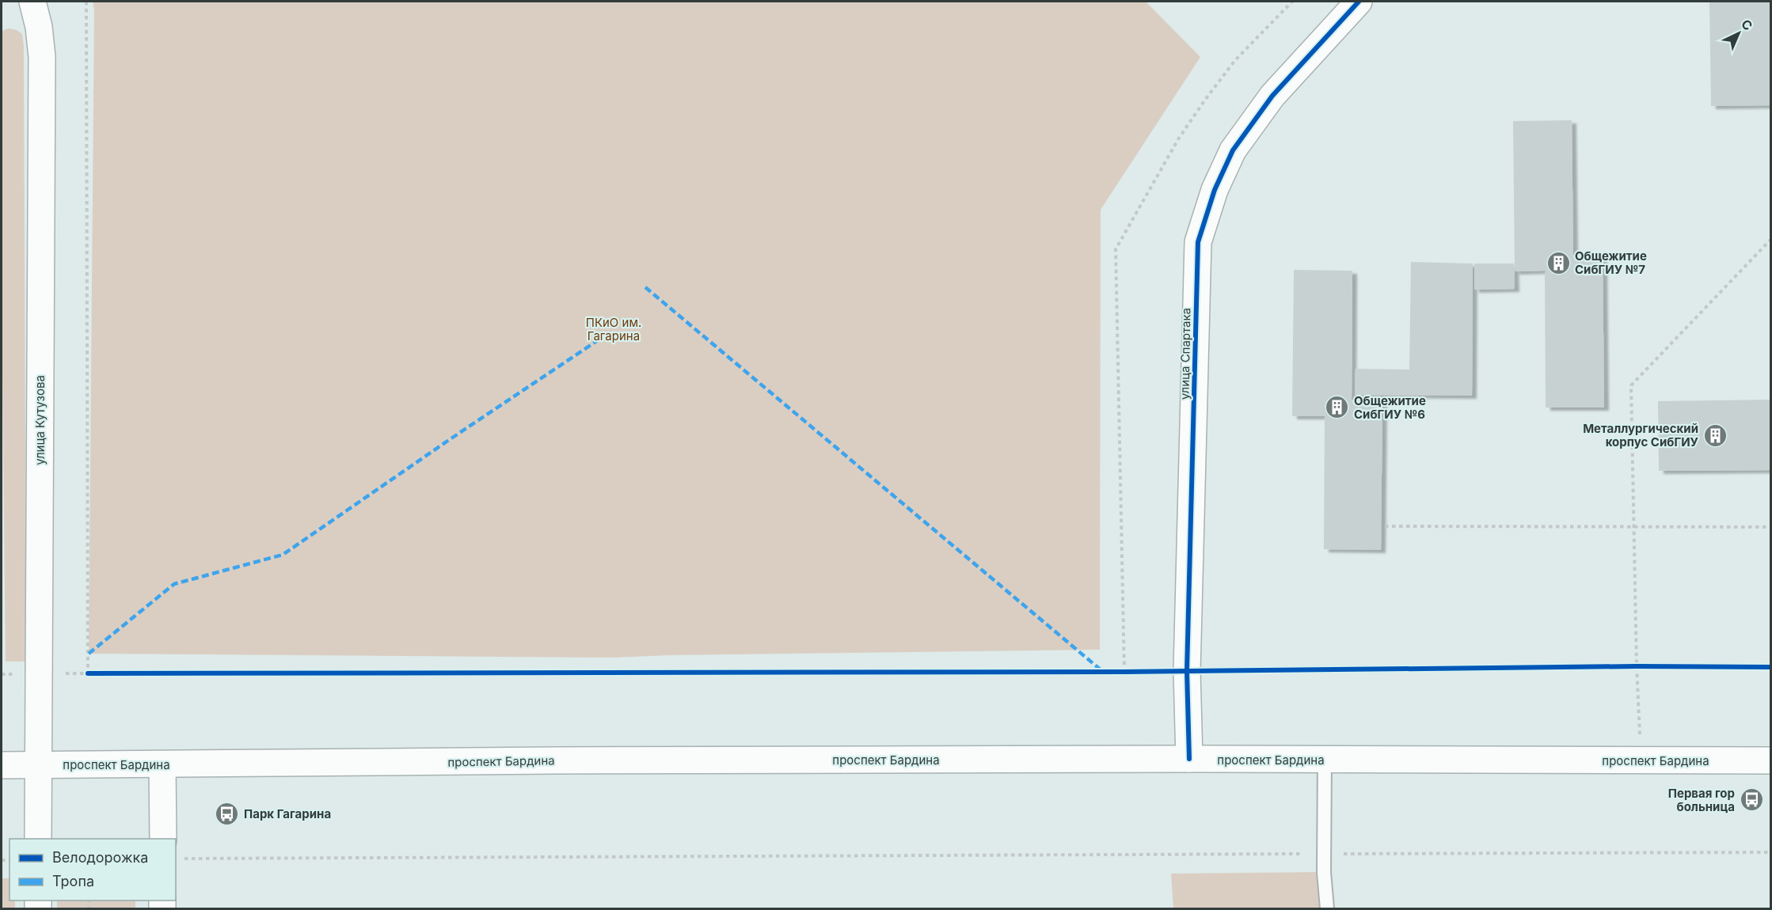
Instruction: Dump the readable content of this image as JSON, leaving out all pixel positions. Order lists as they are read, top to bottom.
{
  "streets": {
    "main road": ["улица Спартака", "улица Кутузова", "проспект Бардина"]
  },
  "crossings": [
    ["улица Спартака", "проспект Бардина"],
    ["улица Кутузова", "проспект Бардина"]
  ],
  "parks": ["ПКиО им. Гагарина"],
  "places": {
    "building": ["Общежитие СибГИУ №7", "Общежитие СибГИУ №6", "Металлургический корпус СибГИУ"],
    "bus stop": ["Первая гор больница", "Парк Гагарина"]
  },
  "legend": ["Велодорожка", "Тропа"],
  "north": "top right"
}
